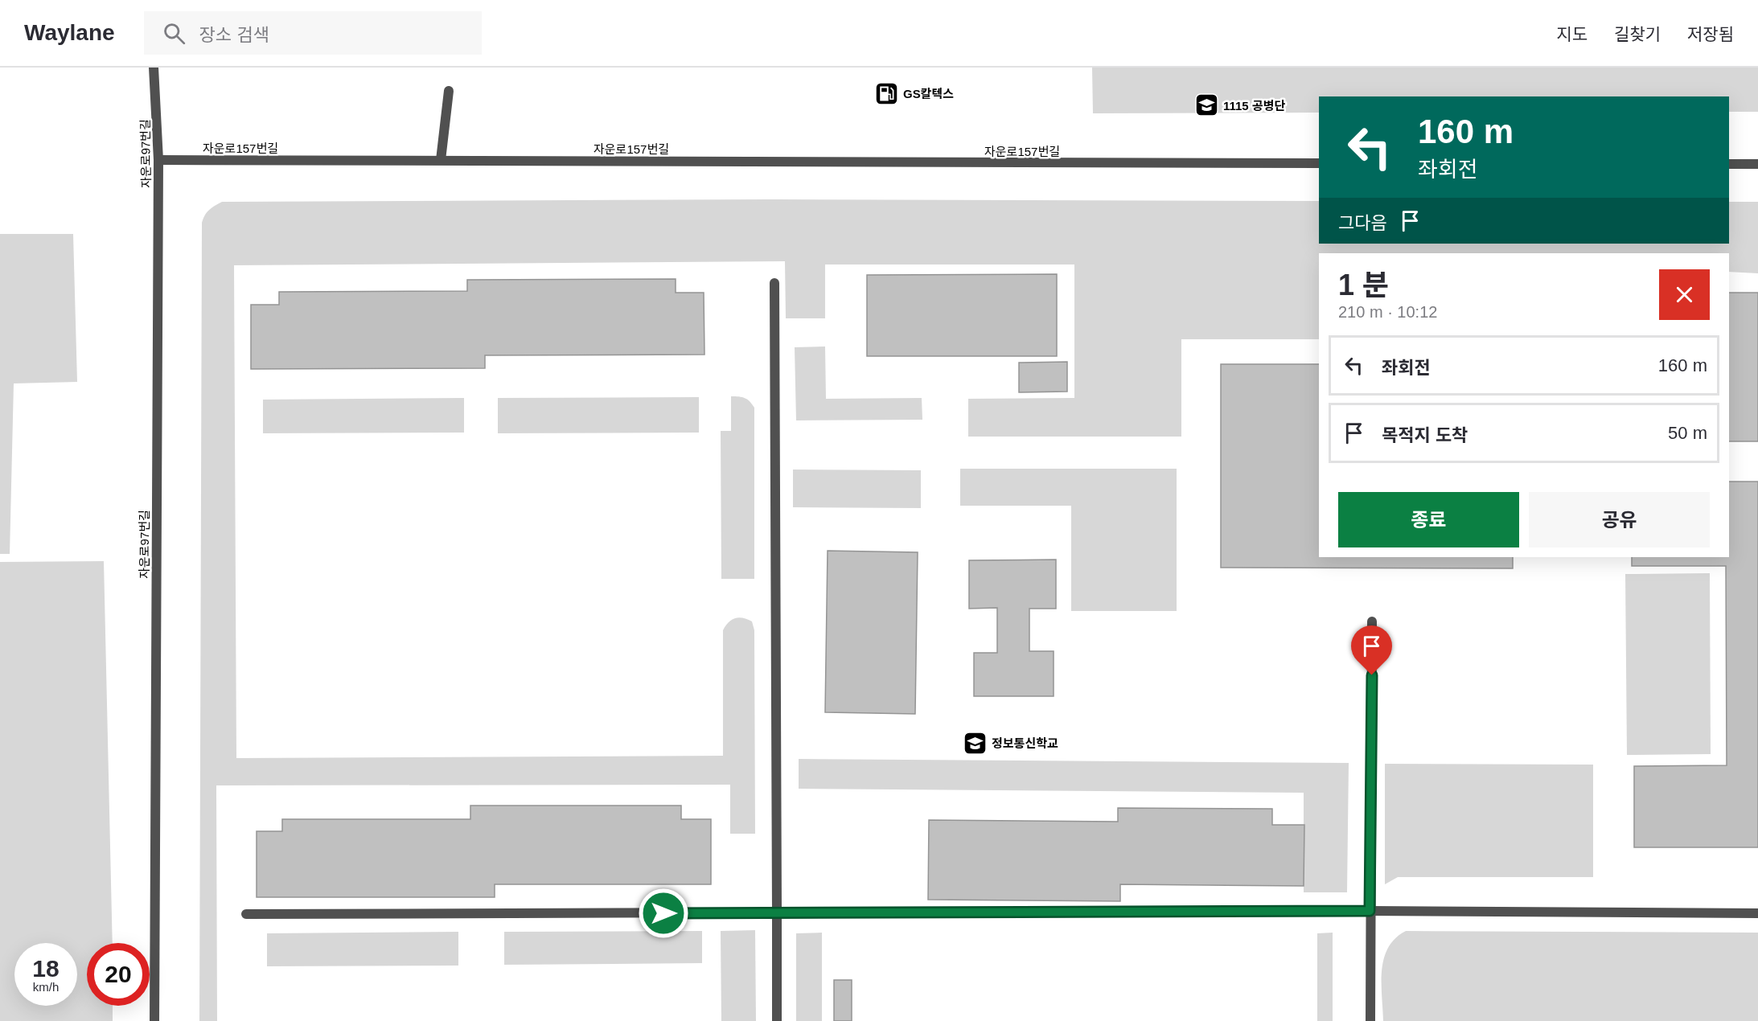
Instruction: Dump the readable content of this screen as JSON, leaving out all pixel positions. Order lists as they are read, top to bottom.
{
  "streets": {
    "street": ["자운로157번길", "자운로97번길"]
  },
  "crossings": [
    ["자운로157번길", "자운로97번길"]
  ],
  "places": {
    "fuel station": ["GS칼텍스"],
    "school or university": ["1115 공병단", "정보통신학교"]
  },
  "page": {
    "header": "Waylane",
    "search": "장소 검색",
    "nav": ["지도", "길찾기", "저장됨"],
    "turn": ["160 m", "좌회전"],
    "then": "그다음",
    "heading": ["1 분", "210 m · 10:12"],
    "list": [
      {
        "name": "좌회전",
        "value": "160 m"
      },
      {
        "name": "목적지 도착",
        "value": "50 m"
      }
    ],
    "buttons": ["종료", "공유"],
    "speed": "18 km/h",
    "limit": "20"
  }
}
